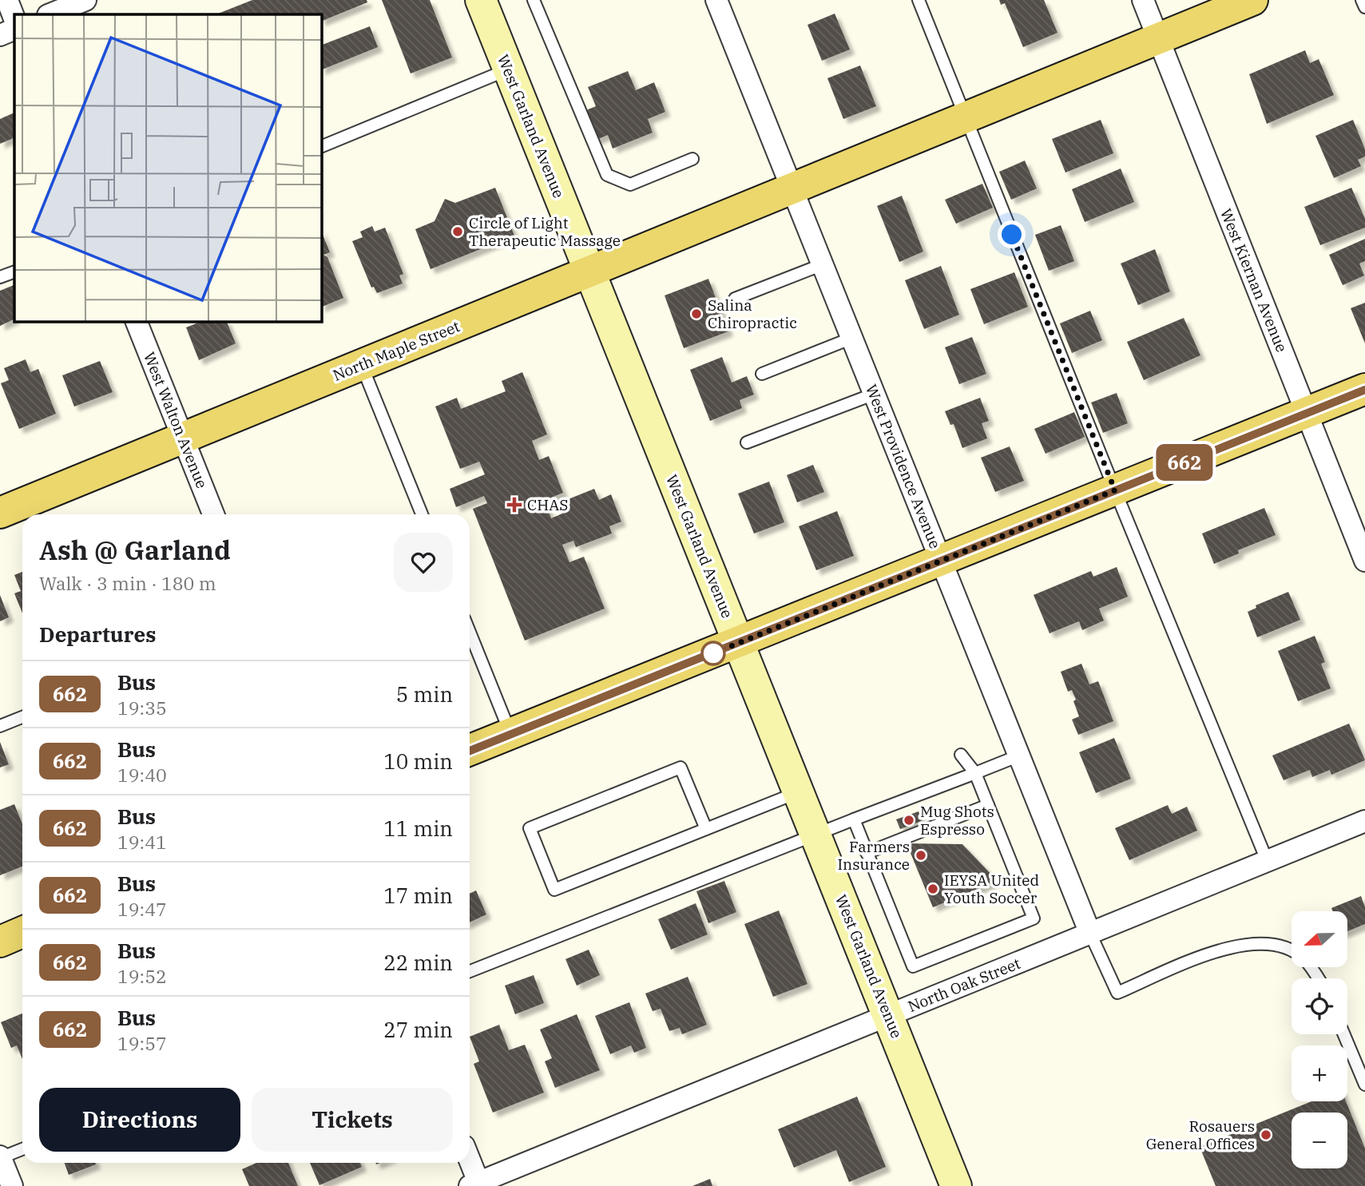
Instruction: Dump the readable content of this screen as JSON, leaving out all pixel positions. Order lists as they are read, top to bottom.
{
  "streets": {
    "main road": ["North Maple Street"],
    "street": [
      "West Garland Avenue",
      "West Kiernan Avenue",
      "West Walton Avenue",
      "West Providence Avenue",
      "North Oak Street"
    ]
  },
  "crossings": [
    ["West Garland Avenue", "North Maple Street"],
    ["West Garland Avenue", "North Oak Street"],
    ["West Kiernan Avenue", "North Maple Street"],
    ["North Maple Street", "West Walton Avenue"],
    ["North Maple Street", "West Providence Avenue"],
    ["West Providence Avenue", "North Oak Street"]
  ],
  "places": {
    "other": [
      "Circle of Light Therapeutic Massage",
      "Salina Chiropractic",
      "Mug Shots Espresso",
      "Farmers Insurance",
      "IEYSA United Youth Soccer",
      "Rosauers General Offices"
    ],
    "health": ["CHAS"]
  },
  "lines": ["bus line 662"],
  "north": "left",
  "page": {
    "on_map": "662",
    "heading": [
      ["Ash @ Garland", "Walk · 3 min · 180 m"],
      "Departures"
    ],
    "list": [
      {
        "mark": "662",
        "name": "Bus",
        "note": "19:35",
        "value": "5 min"
      },
      {
        "mark": "662",
        "name": "Bus",
        "note": "19:40",
        "value": "10 min"
      },
      {
        "mark": "662",
        "name": "Bus",
        "note": "19:41",
        "value": "11 min"
      },
      {
        "mark": "662",
        "name": "Bus",
        "note": "19:47",
        "value": "17 min"
      },
      {
        "mark": "662",
        "name": "Bus",
        "note": "19:52",
        "value": "22 min"
      },
      {
        "mark": "662",
        "name": "Bus",
        "note": "19:57",
        "value": "27 min"
      }
    ],
    "map_buttons": ["+", "−"],
    "buttons": ["Directions", "Tickets"]
  }
}
